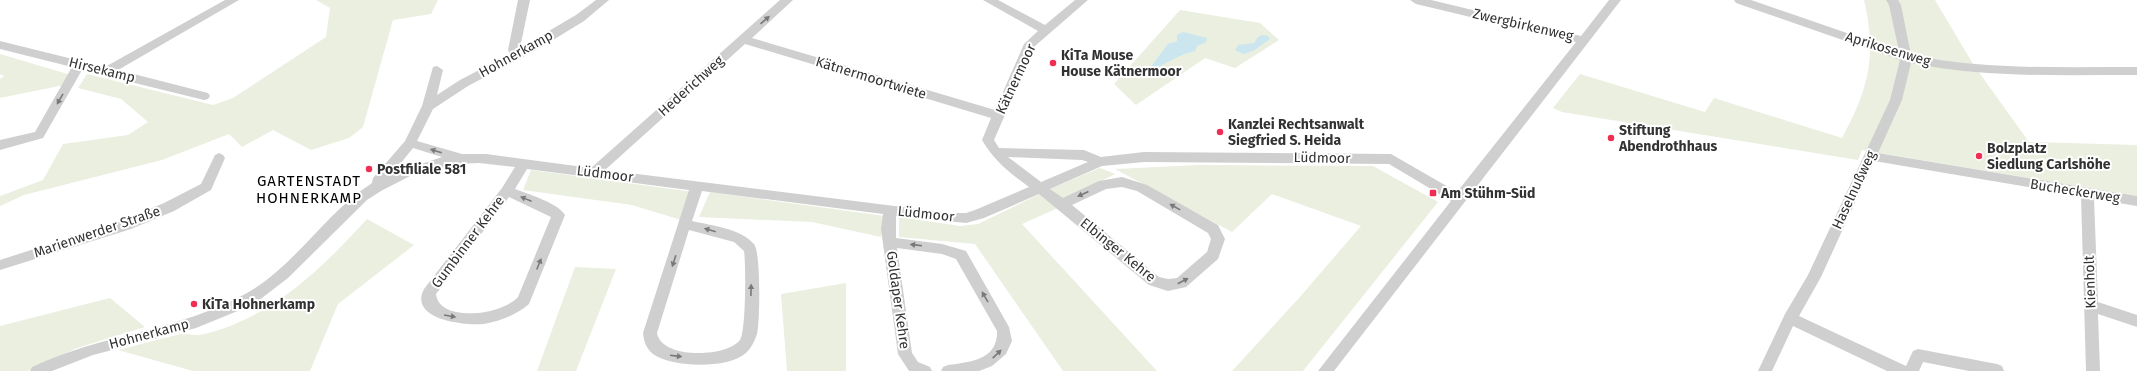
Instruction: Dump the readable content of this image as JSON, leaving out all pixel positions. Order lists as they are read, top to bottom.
{
  "streets": {
    "street": [
      "Zwergbirkenweg",
      "Aprikosenweg",
      "Hohnerkamp",
      "Hirsekamp",
      "Kätnermoortwiete",
      "Kätnermoor",
      "Hederichweg",
      "Lüdmoor",
      "Haselnußweg",
      "Bucheckerweg",
      "Marienwerder Straße",
      "Gumbinner Kehre",
      "Elbinger Kehre",
      "Kienholt",
      "Goldaper Kehre"
    ]
  },
  "crossings": [
    ["Aprikosenweg", "Haselnußweg"],
    ["Hohnerkamp", "Lüdmoor"],
    ["Kätnermoortwiete", "Kätnermoor"],
    ["Kätnermoortwiete", "Hederichweg"],
    ["Hederichweg", "Lüdmoor"],
    ["Lüdmoor", "Gumbinner Kehre"],
    ["Lüdmoor", "Elbinger Kehre"],
    ["Lüdmoor", "Goldaper Kehre"],
    ["Haselnußweg", "Bucheckerweg"],
    ["Bucheckerweg", "Kienholt"]
  ],
  "districts": ["GARTENSTADT HOHNERKAMP"],
  "places": {
    "other": [
      "KiTa Mouse House Kätnermoor",
      "Kanzlei Rechtsanwalt Siegfried S. Heida",
      "Stiftung Abendrothhaus",
      "Bolzplatz Siedlung Carlshöhe",
      "Postfiliale 581",
      "KiTa Hohnerkamp"
    ],
    "transit": ["Am Stühm-Süd"]
  }
}
